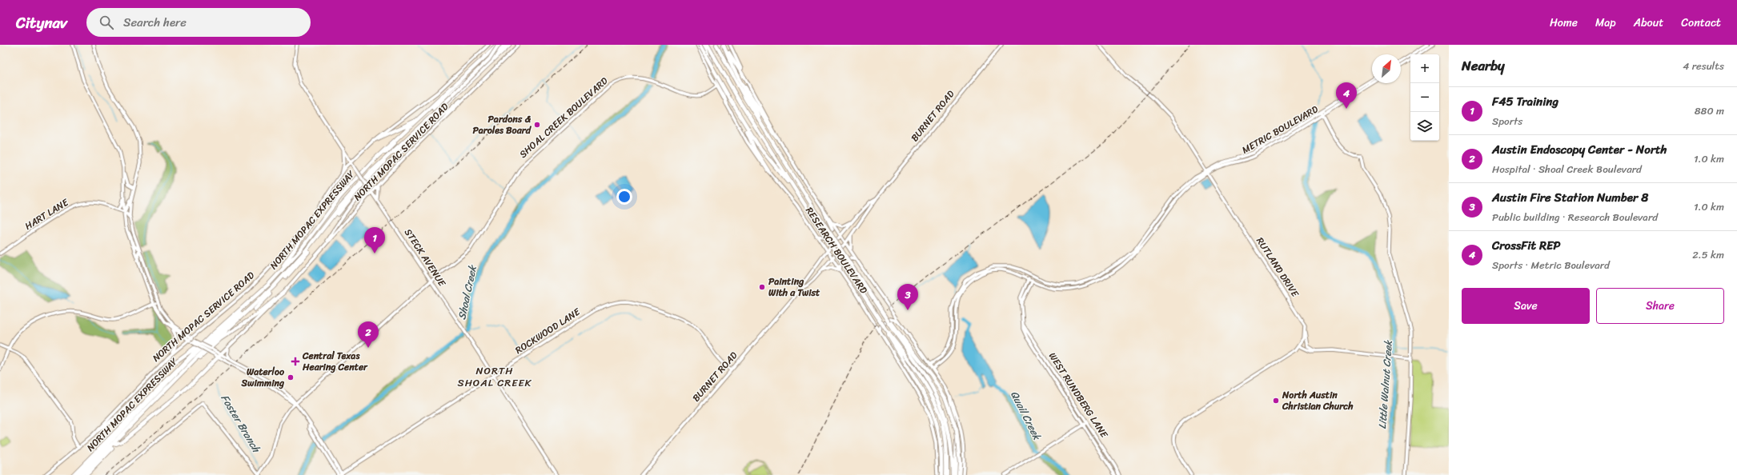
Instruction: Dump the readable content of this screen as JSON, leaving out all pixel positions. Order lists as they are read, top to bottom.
{
  "streets": {
    "highway": ["NORTH MOPAC EXPRESSWAY"],
    "main road": [
      "BURNET ROAD",
      "SHOAL CREEK BOULEVARD",
      "METRIC BOULEVARD",
      "NORTH MOPAC SERVICE ROAD",
      "HART LANE",
      "RESEARCH BOULEVARD",
      "STECK AVENUE",
      "RUTLAND DRIVE",
      "ROCKWOOD LANE",
      "WEST RUNDBERG LANE"
    ]
  },
  "crossings": [
    ["BURNET ROAD", "RESEARCH BOULEVARD"],
    ["BURNET ROAD", "ROCKWOOD LANE"],
    ["SHOAL CREEK BOULEVARD", "RESEARCH BOULEVARD"],
    ["SHOAL CREEK BOULEVARD", "STECK AVENUE"],
    ["METRIC BOULEVARD", "RESEARCH BOULEVARD"],
    ["METRIC BOULEVARD", "RUTLAND DRIVE"],
    ["METRIC BOULEVARD", "WEST RUNDBERG LANE"],
    ["NORTH MOPAC SERVICE ROAD", "STECK AVENUE"],
    ["STECK AVENUE", "ROCKWOOD LANE"]
  ],
  "districts": ["NORTH SHOAL CREEK"],
  "water": [
    "Shoal Creek",
    "Little Walnut Creek",
    "Quail Creek",
    "Foster Branch"
  ],
  "places": {
    "other": [
      "Pardons & Paroles Board",
      "Painting With a Twist",
      "Waterloo Swimming",
      "North Austin Christian Church"
    ],
    "health": ["Central Texas Hearing Center"]
  },
  "north": "top right",
  "page": {
    "header": "Citynav",
    "search": "Search here",
    "nav": [
      "Home",
      "Map",
      "About",
      "Contact"
    ],
    "heading": ["Nearby", "4 results"],
    "map_buttons": ["+", "−"],
    "pins": [
      "4",
      "1",
      "3",
      "2"
    ],
    "list": [
      {
        "mark": "1",
        "name": "F45 Training",
        "note": "Sports",
        "value": "880 m"
      },
      {
        "mark": "2",
        "name": "Austin Endoscopy Center - North",
        "note": "Hospital · Shoal Creek Boulevard",
        "value": "1.0 km"
      },
      {
        "mark": "3",
        "name": "Austin Fire Station Number 8",
        "note": "Public building · Research Boulevard",
        "value": "1.0 km"
      },
      {
        "mark": "4",
        "name": "CrossFit REP",
        "note": "Sports · Metric Boulevard",
        "value": "2.5 km"
      }
    ],
    "buttons": ["Save", "Share"]
  }
}
